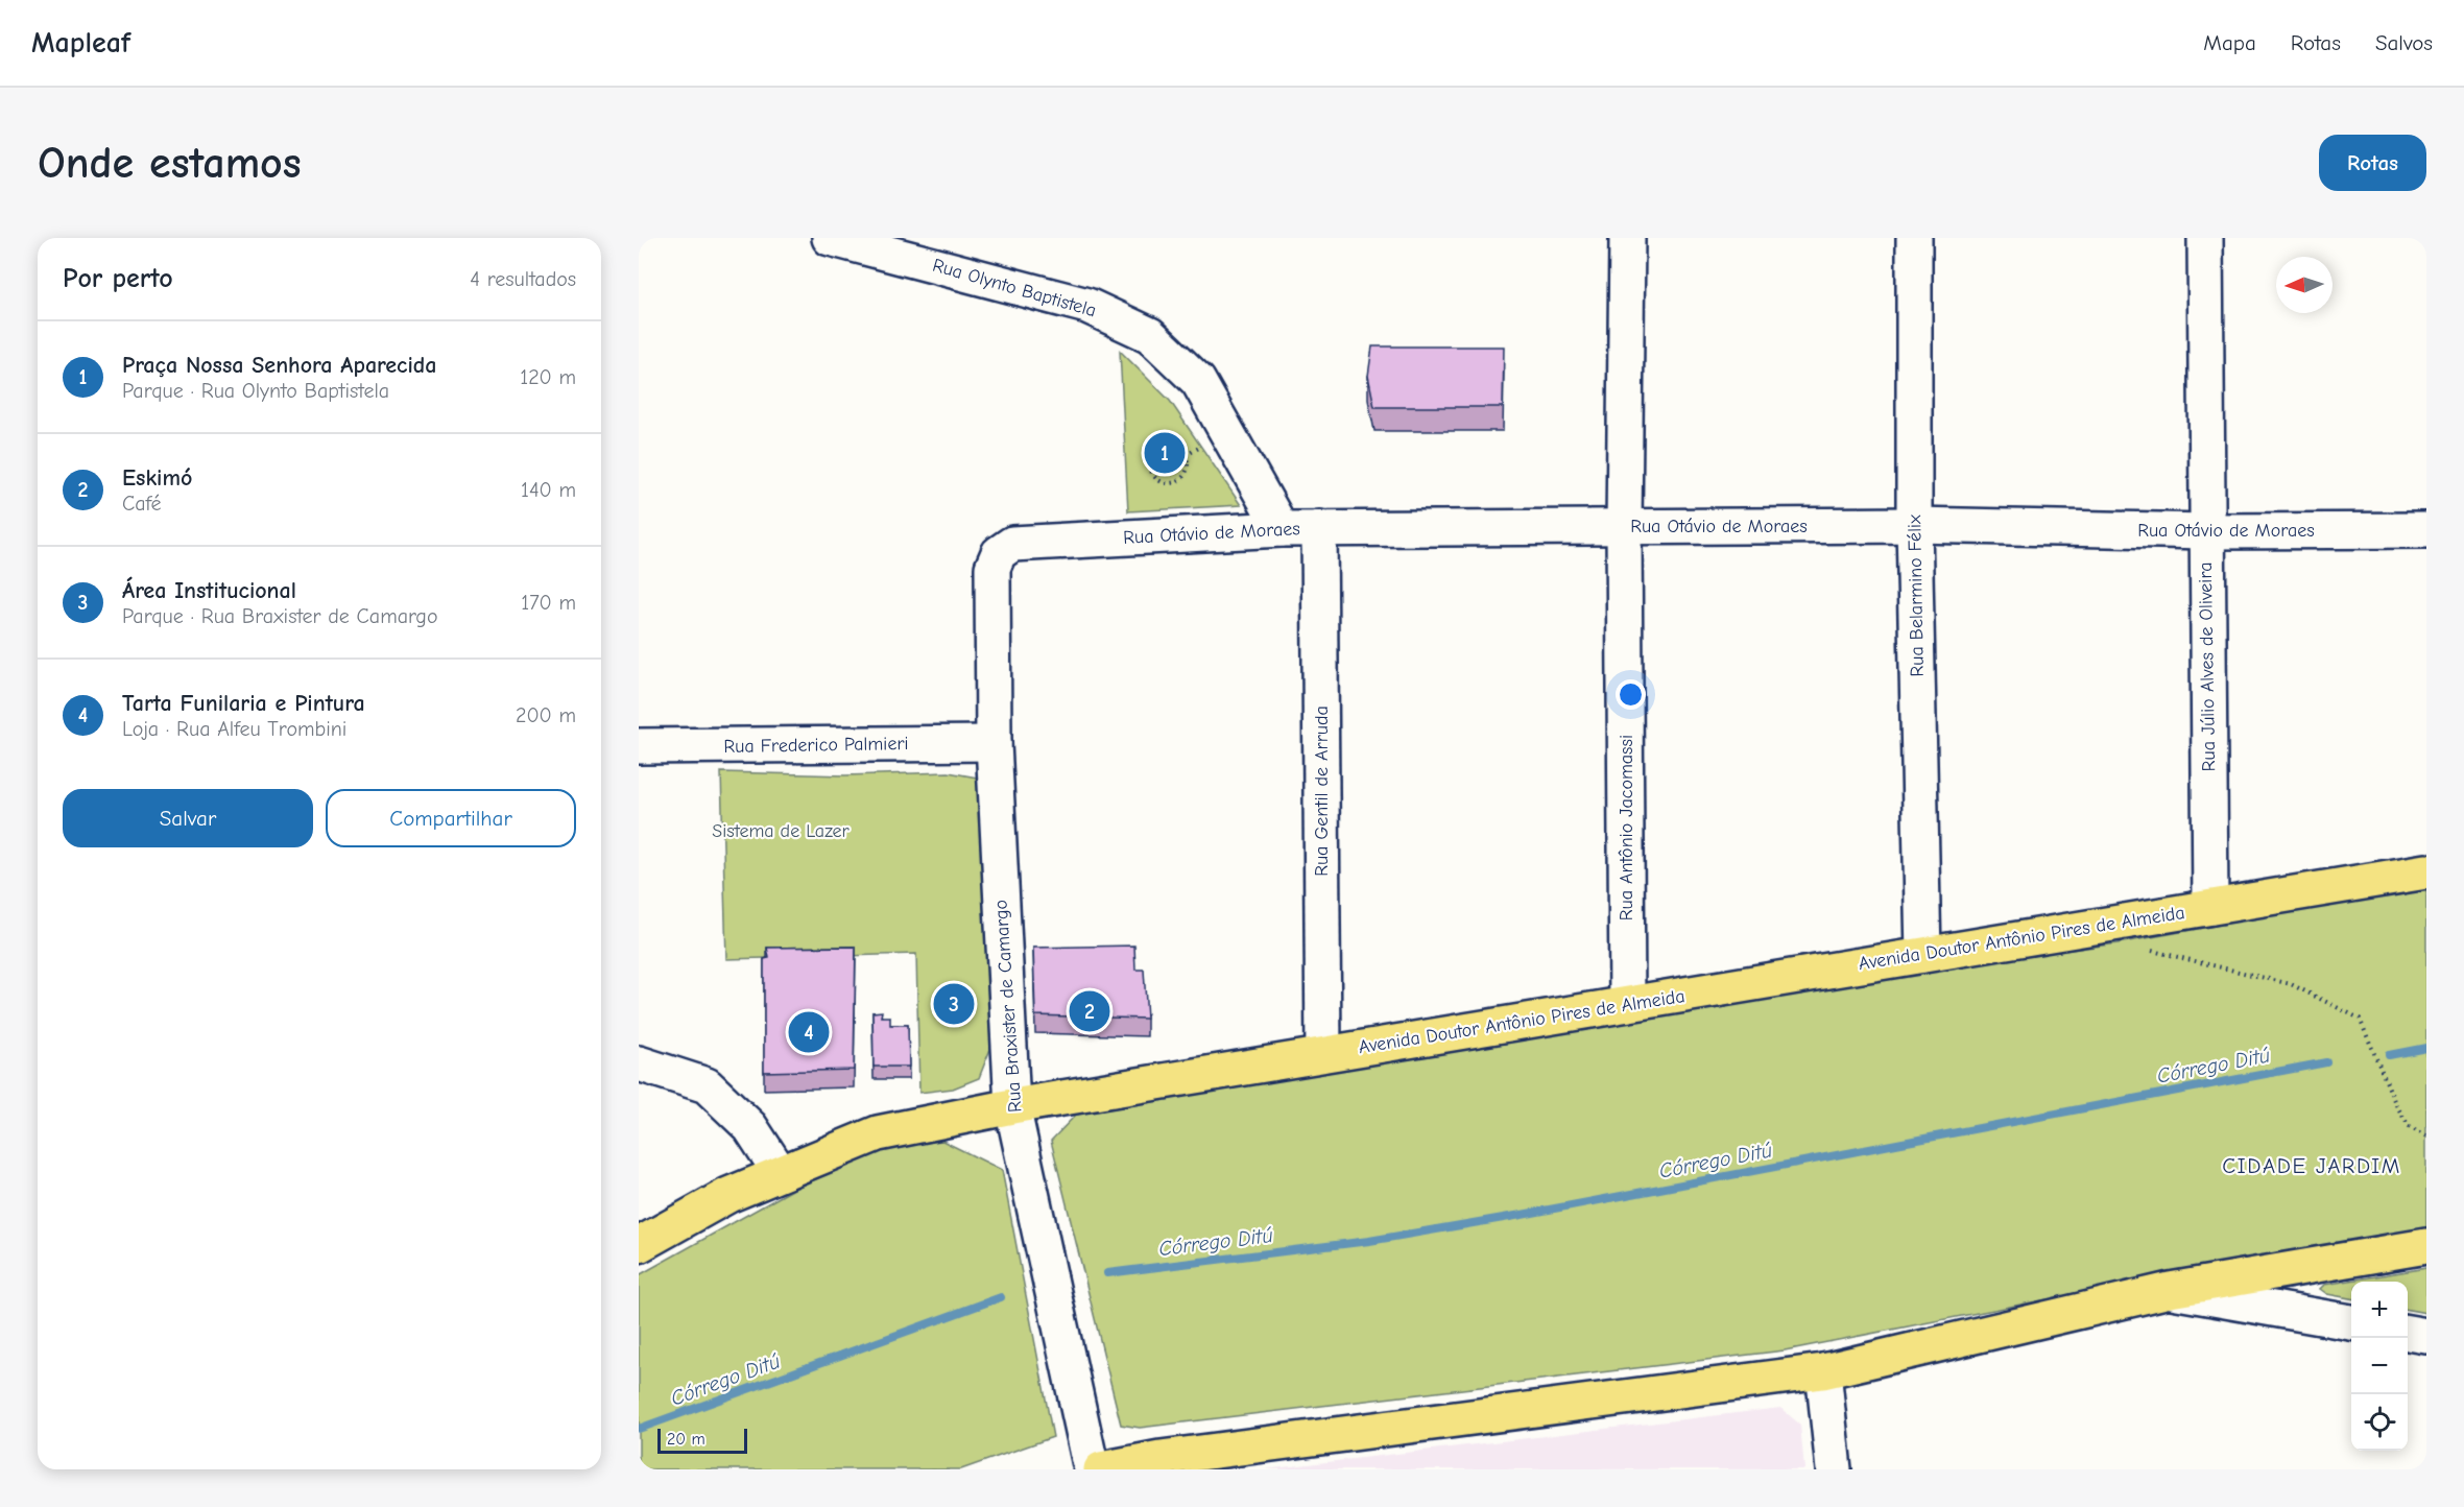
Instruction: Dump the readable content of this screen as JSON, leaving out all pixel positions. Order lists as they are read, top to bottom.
{
  "streets": {
    "main road": ["Avenida Doutor Antônio Pires de Almeida"],
    "street": [
      "Rua Olynto Baptistela",
      "Rua Otávio de Moraes",
      "Rua Belarmino Félix",
      "Rua Júlio Alves de Oliveira",
      "Rua Frederico Palmieri",
      "Rua Gentil de Arruda",
      "Rua Antônio Jacomassi",
      "Rua Braxister de Camargo"
    ]
  },
  "crossings": [
    ["Rua Olynto Baptistela", "Rua Otávio de Moraes"],
    ["Rua Otávio de Moraes", "Rua Belarmino Félix"],
    ["Rua Otávio de Moraes", "Rua Júlio Alves de Oliveira"],
    ["Rua Otávio de Moraes", "Rua Gentil de Arruda"],
    ["Rua Otávio de Moraes", "Rua Antônio Jacomassi"],
    ["Rua Otávio de Moraes", "Rua Braxister de Camargo"],
    ["Rua Belarmino Félix", "Avenida Doutor Antônio Pires de Almeida"],
    ["Rua Júlio Alves de Oliveira", "Avenida Doutor Antônio Pires de Almeida"],
    ["Rua Frederico Palmieri", "Rua Braxister de Camargo"],
    ["Rua Gentil de Arruda", "Avenida Doutor Antônio Pires de Almeida"],
    ["Rua Antônio Jacomassi", "Avenida Doutor Antônio Pires de Almeida"],
    ["Avenida Doutor Antônio Pires de Almeida", "Rua Braxister de Camargo"]
  ],
  "districts": ["CIDADE JARDIM"],
  "water": ["Córrego Ditú"],
  "parks": ["Sistema de Lazer"],
  "scale_bar": "20 m",
  "north": "left",
  "page": {
    "header": "Mapleaf",
    "nav": ["Mapa", "Rotas", "Salvos"],
    "buttons": [
      "Rotas",
      ["Salvar", "Compartilhar"]
    ],
    "title": "Onde estamos",
    "heading": ["Por perto", "4 resultados"],
    "list": [
      {
        "mark": "1",
        "name": "Praça Nossa Senhora Aparecida",
        "note": "Parque · Rua Olynto Baptistela",
        "value": "120 m"
      },
      {
        "mark": "2",
        "name": "Eskimó",
        "note": "Café",
        "value": "140 m"
      },
      {
        "mark": "3",
        "name": "Área Institucional",
        "note": "Parque · Rua Braxister de Camargo",
        "value": "170 m"
      },
      {
        "mark": "4",
        "name": "Tarta Funilaria e Pintura",
        "note": "Loja · Rua Alfeu Trombini",
        "value": "200 m"
      }
    ],
    "pins": [
      "1",
      "3",
      "2",
      "4"
    ],
    "map_buttons": ["+", "−"],
    "scale": "20 m"
  }
}
